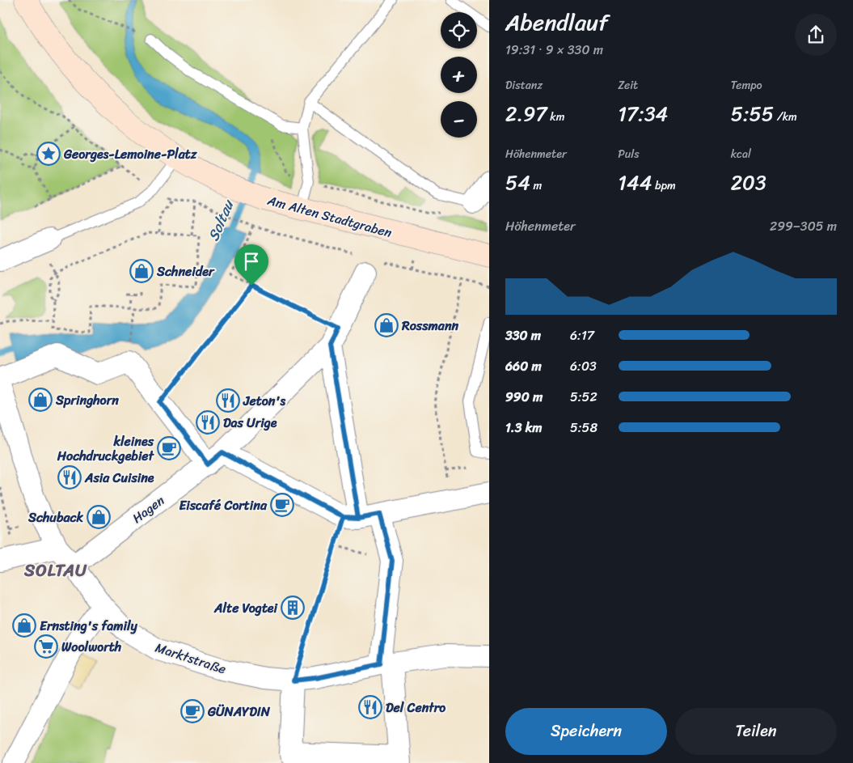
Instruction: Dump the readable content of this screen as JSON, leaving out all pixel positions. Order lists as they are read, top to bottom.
{
  "streets": {
    "main road": ["Am Alten Stadtgraben"],
    "street": ["Hagen", "Marktstraße"]
  },
  "crossings": [
    ["Hagen", "Marktstraße"]
  ],
  "districts": ["SOLTAU"],
  "water": ["Soltau"],
  "places": {
    "place": ["Georges-Lemoine-Platz"],
    "shop": [
      "Schneider",
      "Rossmann",
      "Springhorn",
      "Schuback",
      "Ernsting's family"
    ],
    "restaurant": [
      "Jeton's",
      "Das Urige",
      "Asia Cuisine",
      "Del Centro"
    ],
    "cafe": ["kleines Hochdruckgebiet", "Eiscafé Cortina", "GÜNAYDIN"],
    "building": ["Alte Vogtei"],
    "supermarket": ["Woolworth"]
  },
  "page": {
    "heading": ["Abendlauf", "19:31 · 9 × 330 m"],
    "map_buttons": ["+", "−"],
    "stats": [
      ["Distanz", "2.97 km"],
      ["Zeit", "17:34"],
      ["Tempo", "5:55 /km"],
      ["Höhenmeter", "54 m"],
      ["Puls", "144 bpm"],
      ["kcal", "203"]
    ],
    "chart": ["Höhenmeter", "299–305 m"],
    "list": [
      {
        "name": "330 m",
        "note": "6:17"
      },
      {
        "name": "660 m",
        "note": "6:03"
      },
      {
        "name": "990 m",
        "note": "5:52"
      },
      {
        "name": "1.3 km",
        "note": "5:58"
      }
    ],
    "buttons": ["Speichern", "Teilen"]
  }
}
